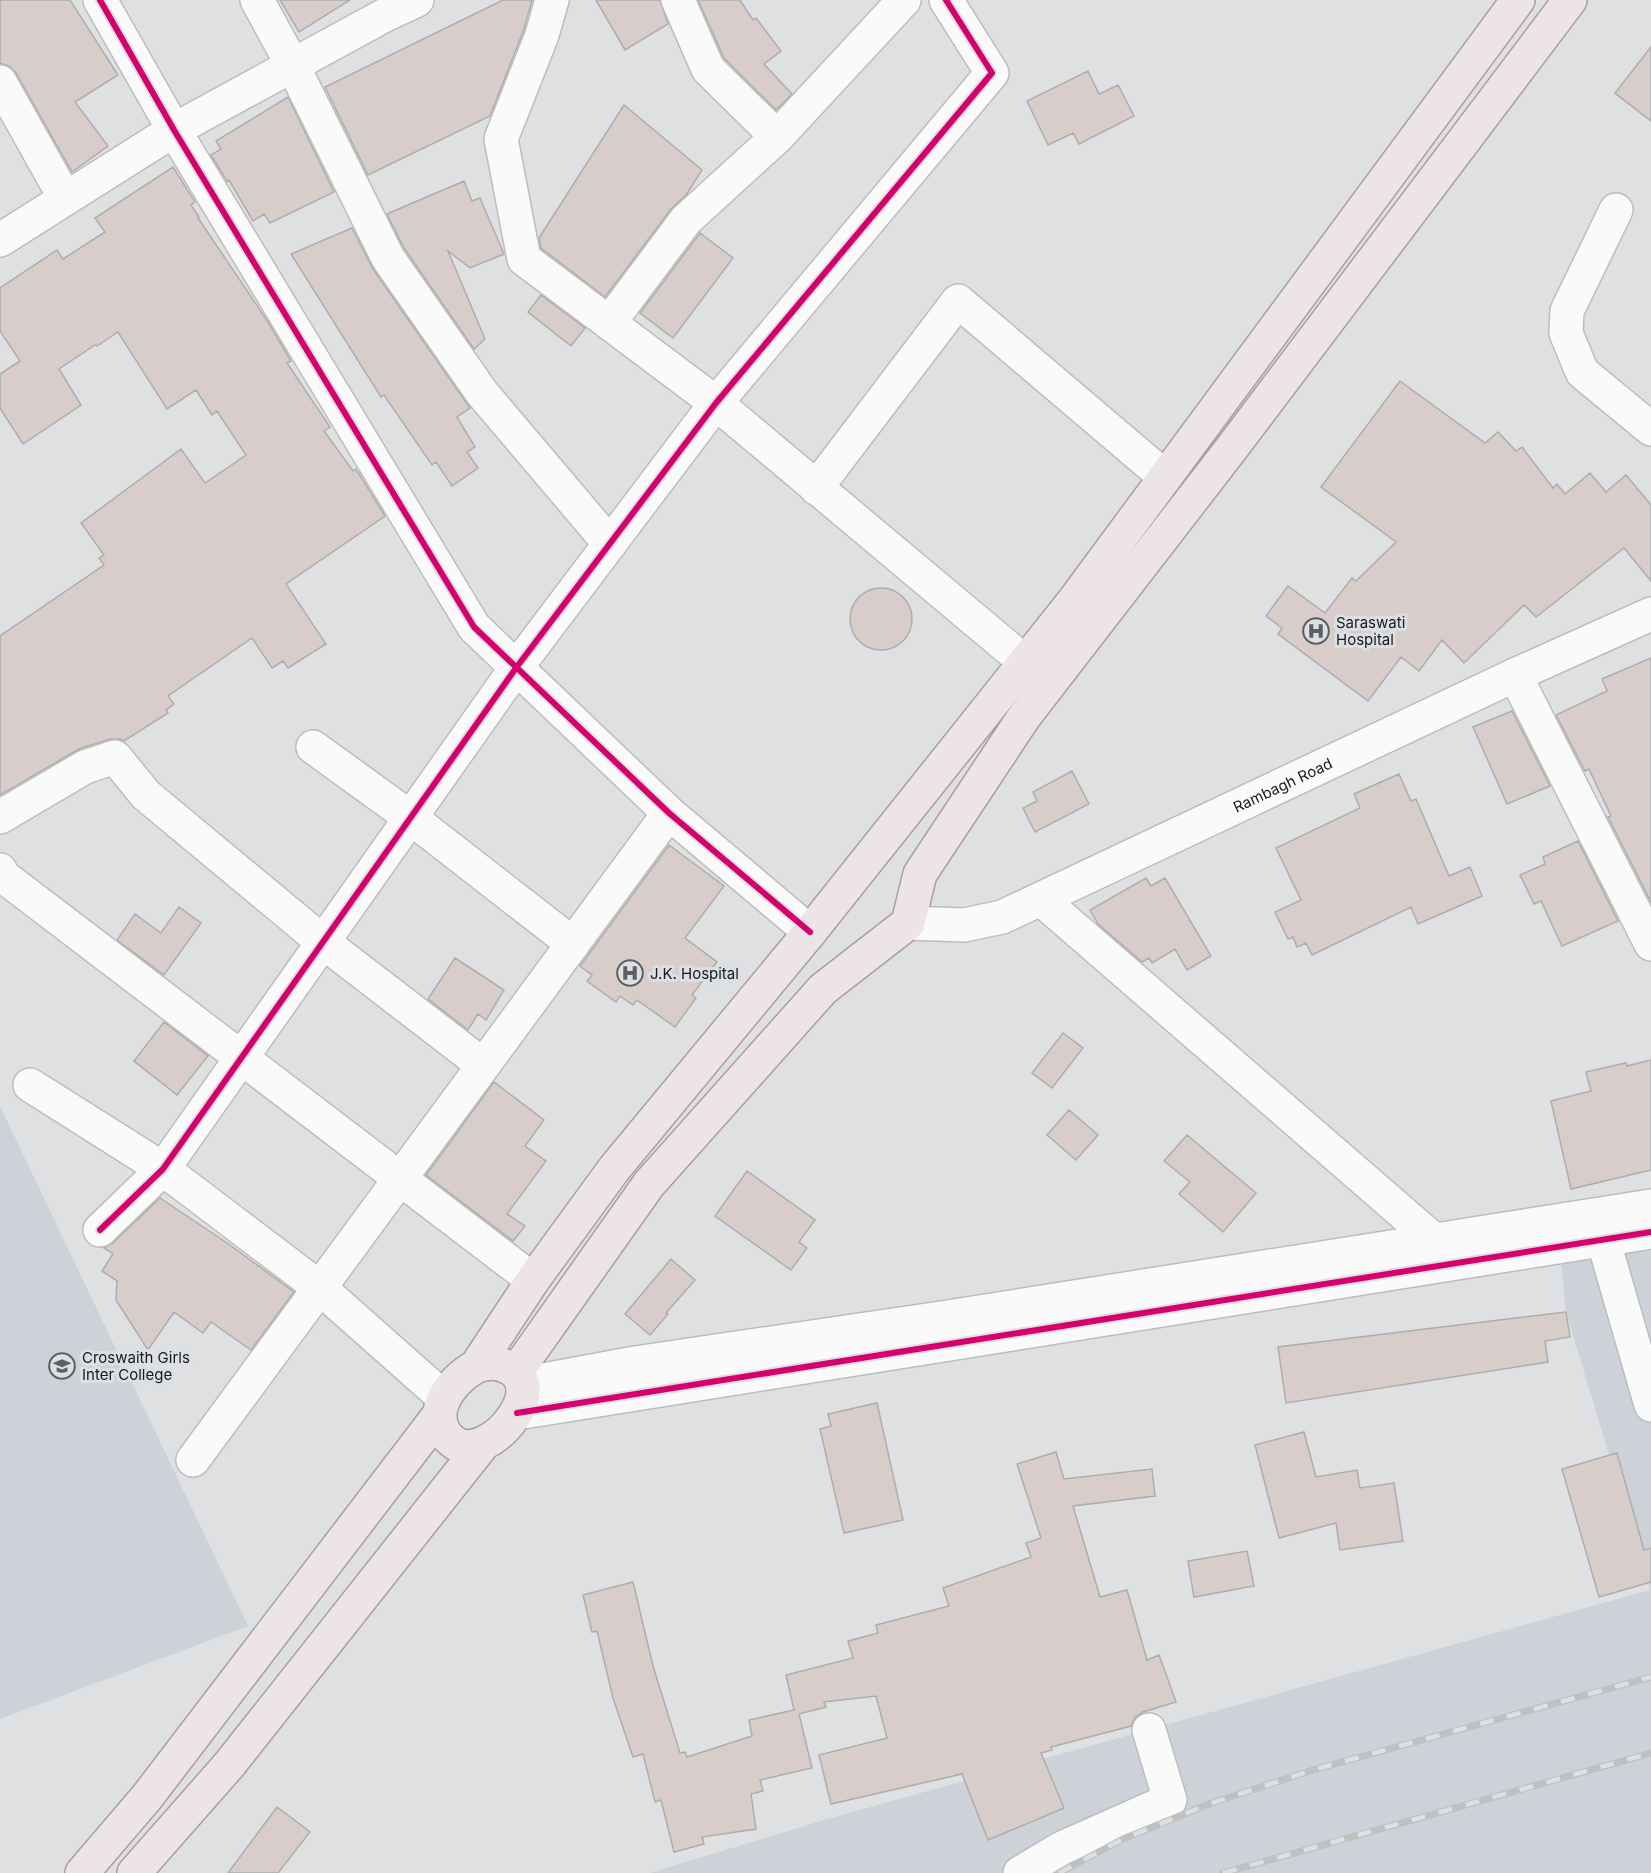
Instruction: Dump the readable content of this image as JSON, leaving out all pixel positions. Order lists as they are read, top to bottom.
{
  "streets": {
    "street": ["Rambagh Road"]
  },
  "places": {
    "hospital": ["Saraswati Hospital", "J.K. Hospital"],
    "school or university": ["Croswaith Girls Inter College"]
  }
}
